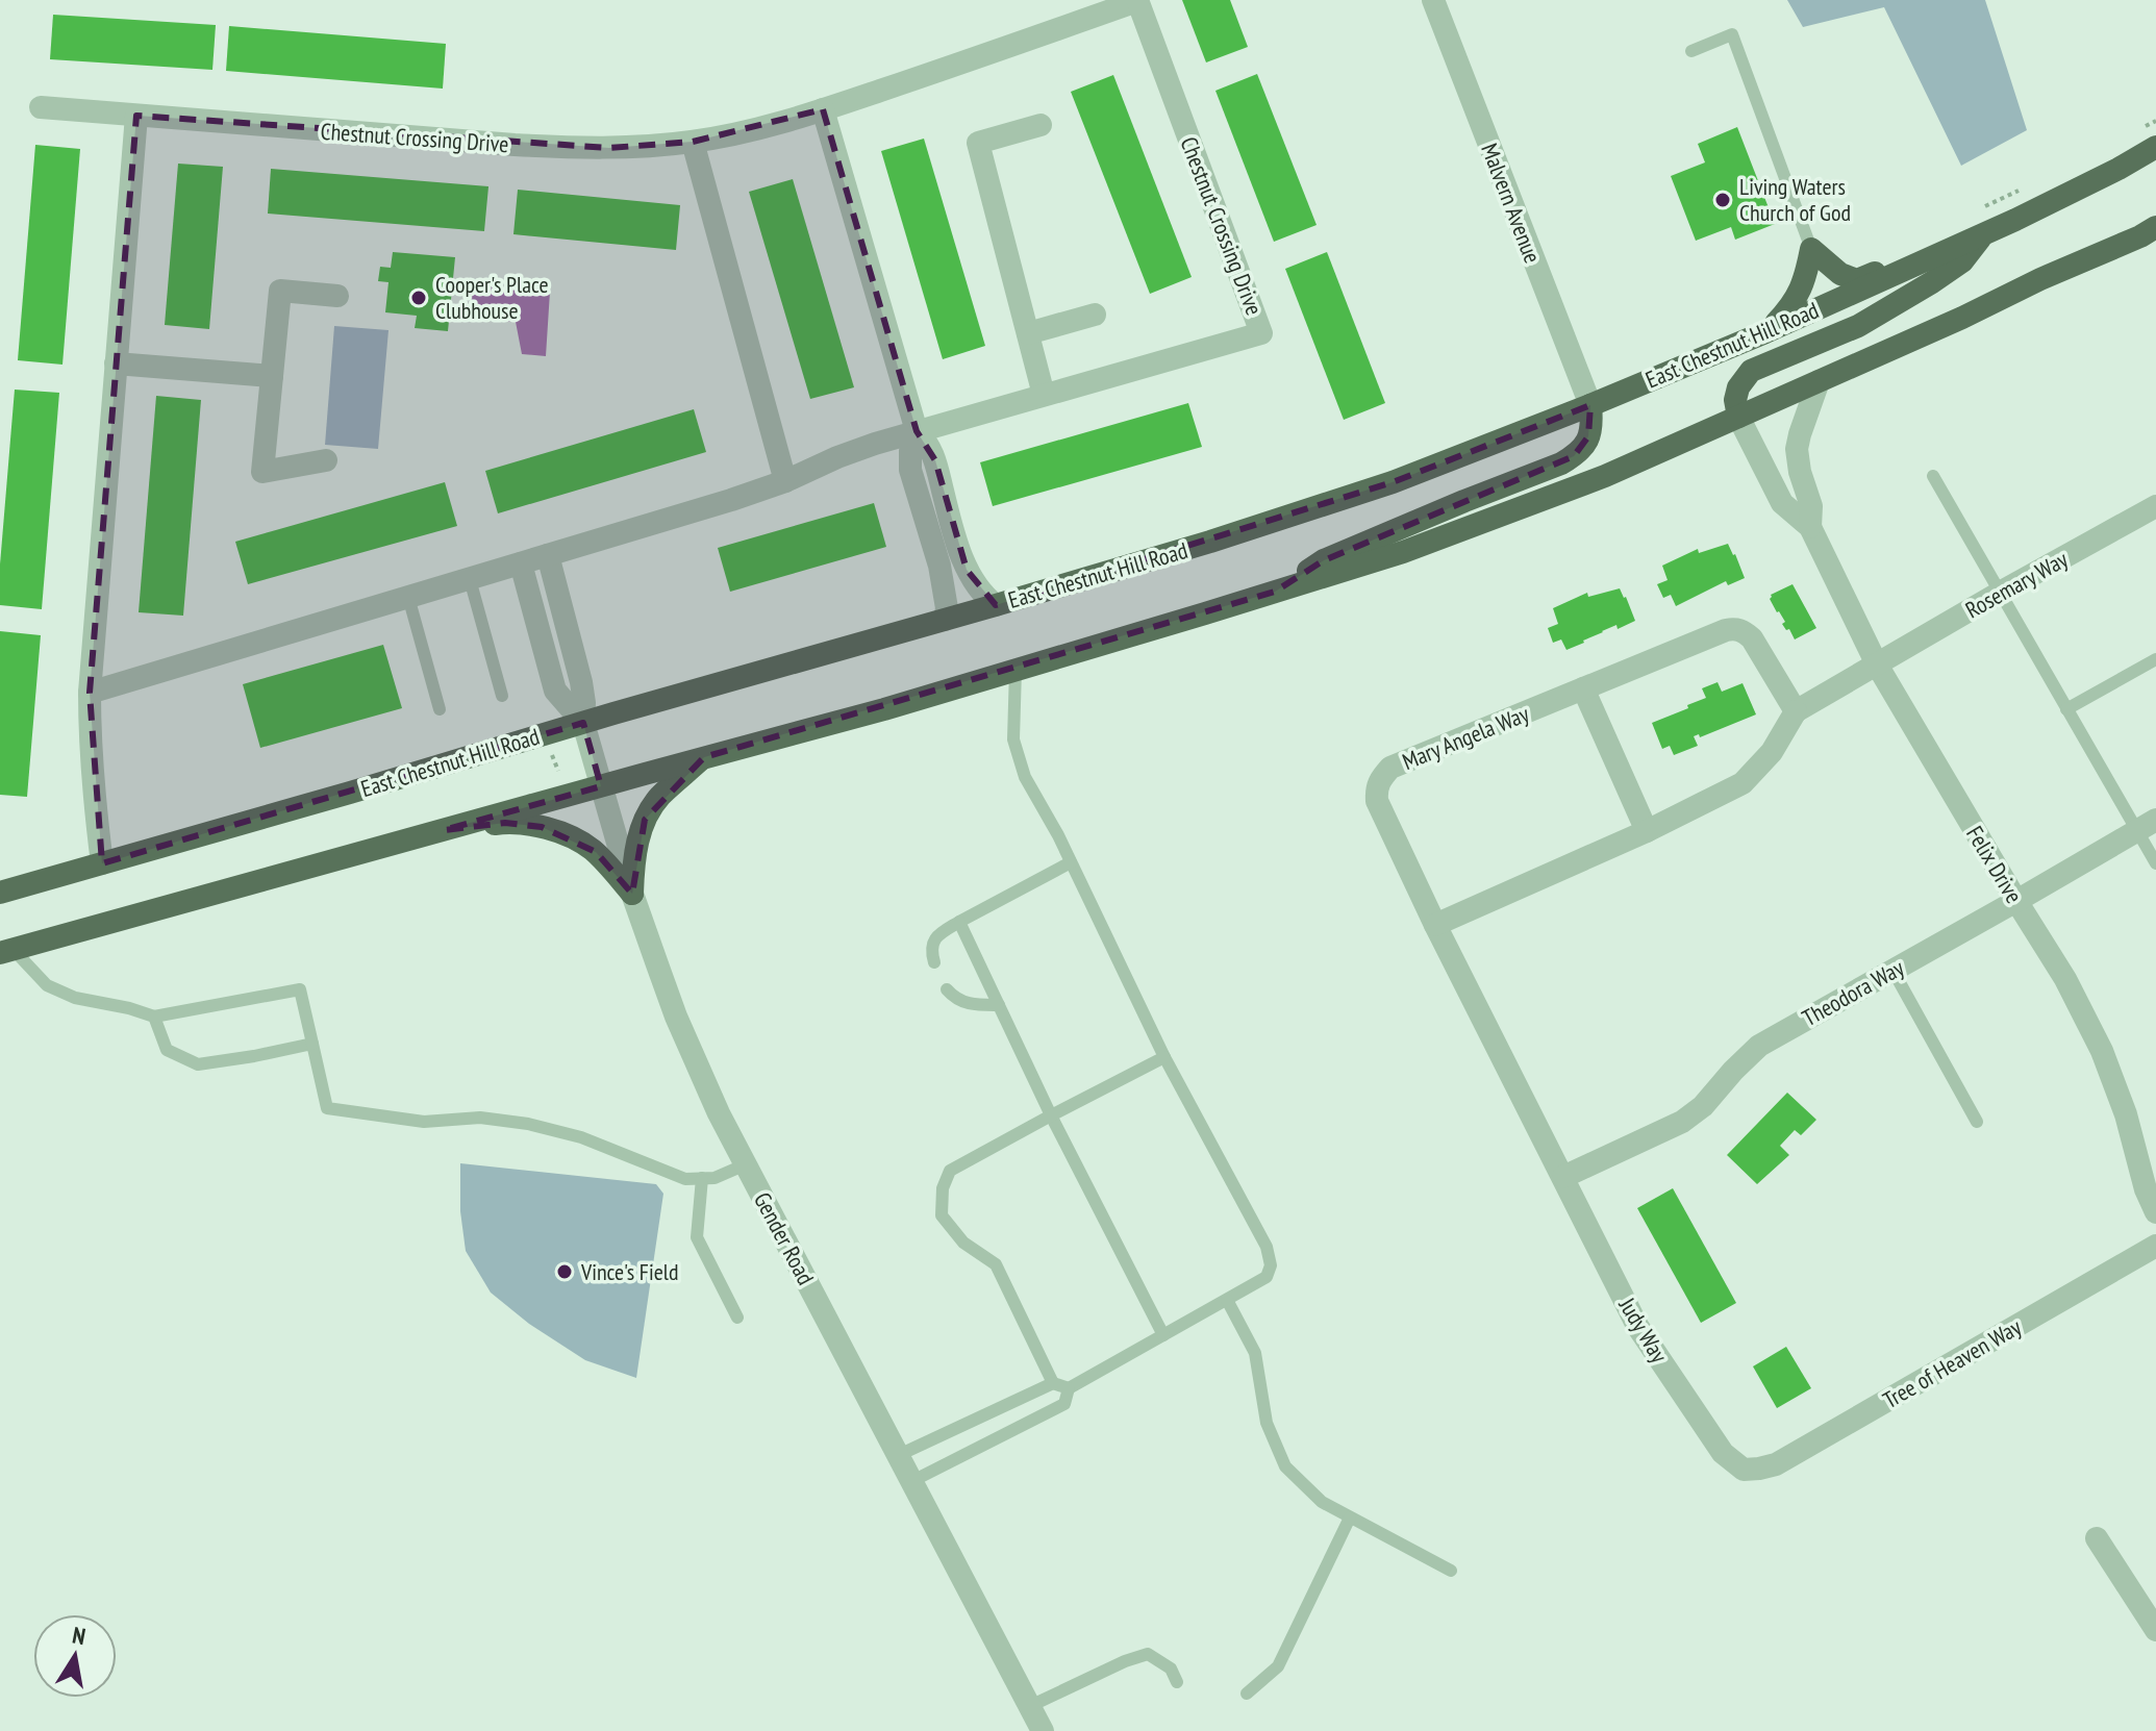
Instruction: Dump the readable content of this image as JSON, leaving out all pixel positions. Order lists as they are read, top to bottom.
{
  "streets": {
    "main road": ["East Chestnut Hill Road"],
    "street": [
      "Chestnut Crossing Drive",
      "Malvern Avenue",
      "Rosemary Way",
      "Mary Angela Way",
      "Felix Drive",
      "Theodora Way",
      "Gender Road",
      "Judy Way",
      "Tree of Heaven Way"
    ]
  },
  "crossings": [
    ["Malvern Avenue", "East Chestnut Hill Road"],
    ["East Chestnut Hill Road", "Gender Road"],
    ["Rosemary Way", "Felix Drive"],
    ["Mary Angela Way", "Theodora Way"],
    ["Mary Angela Way", "Judy Way"],
    ["Felix Drive", "Theodora Way"],
    ["Theodora Way", "Judy Way"],
    ["Judy Way", "Tree of Heaven Way"]
  ],
  "places": ["Living Waters Church of God", "Cooper's Place Clubhouse", "Vince's Field"],
  "north": "top"
}
